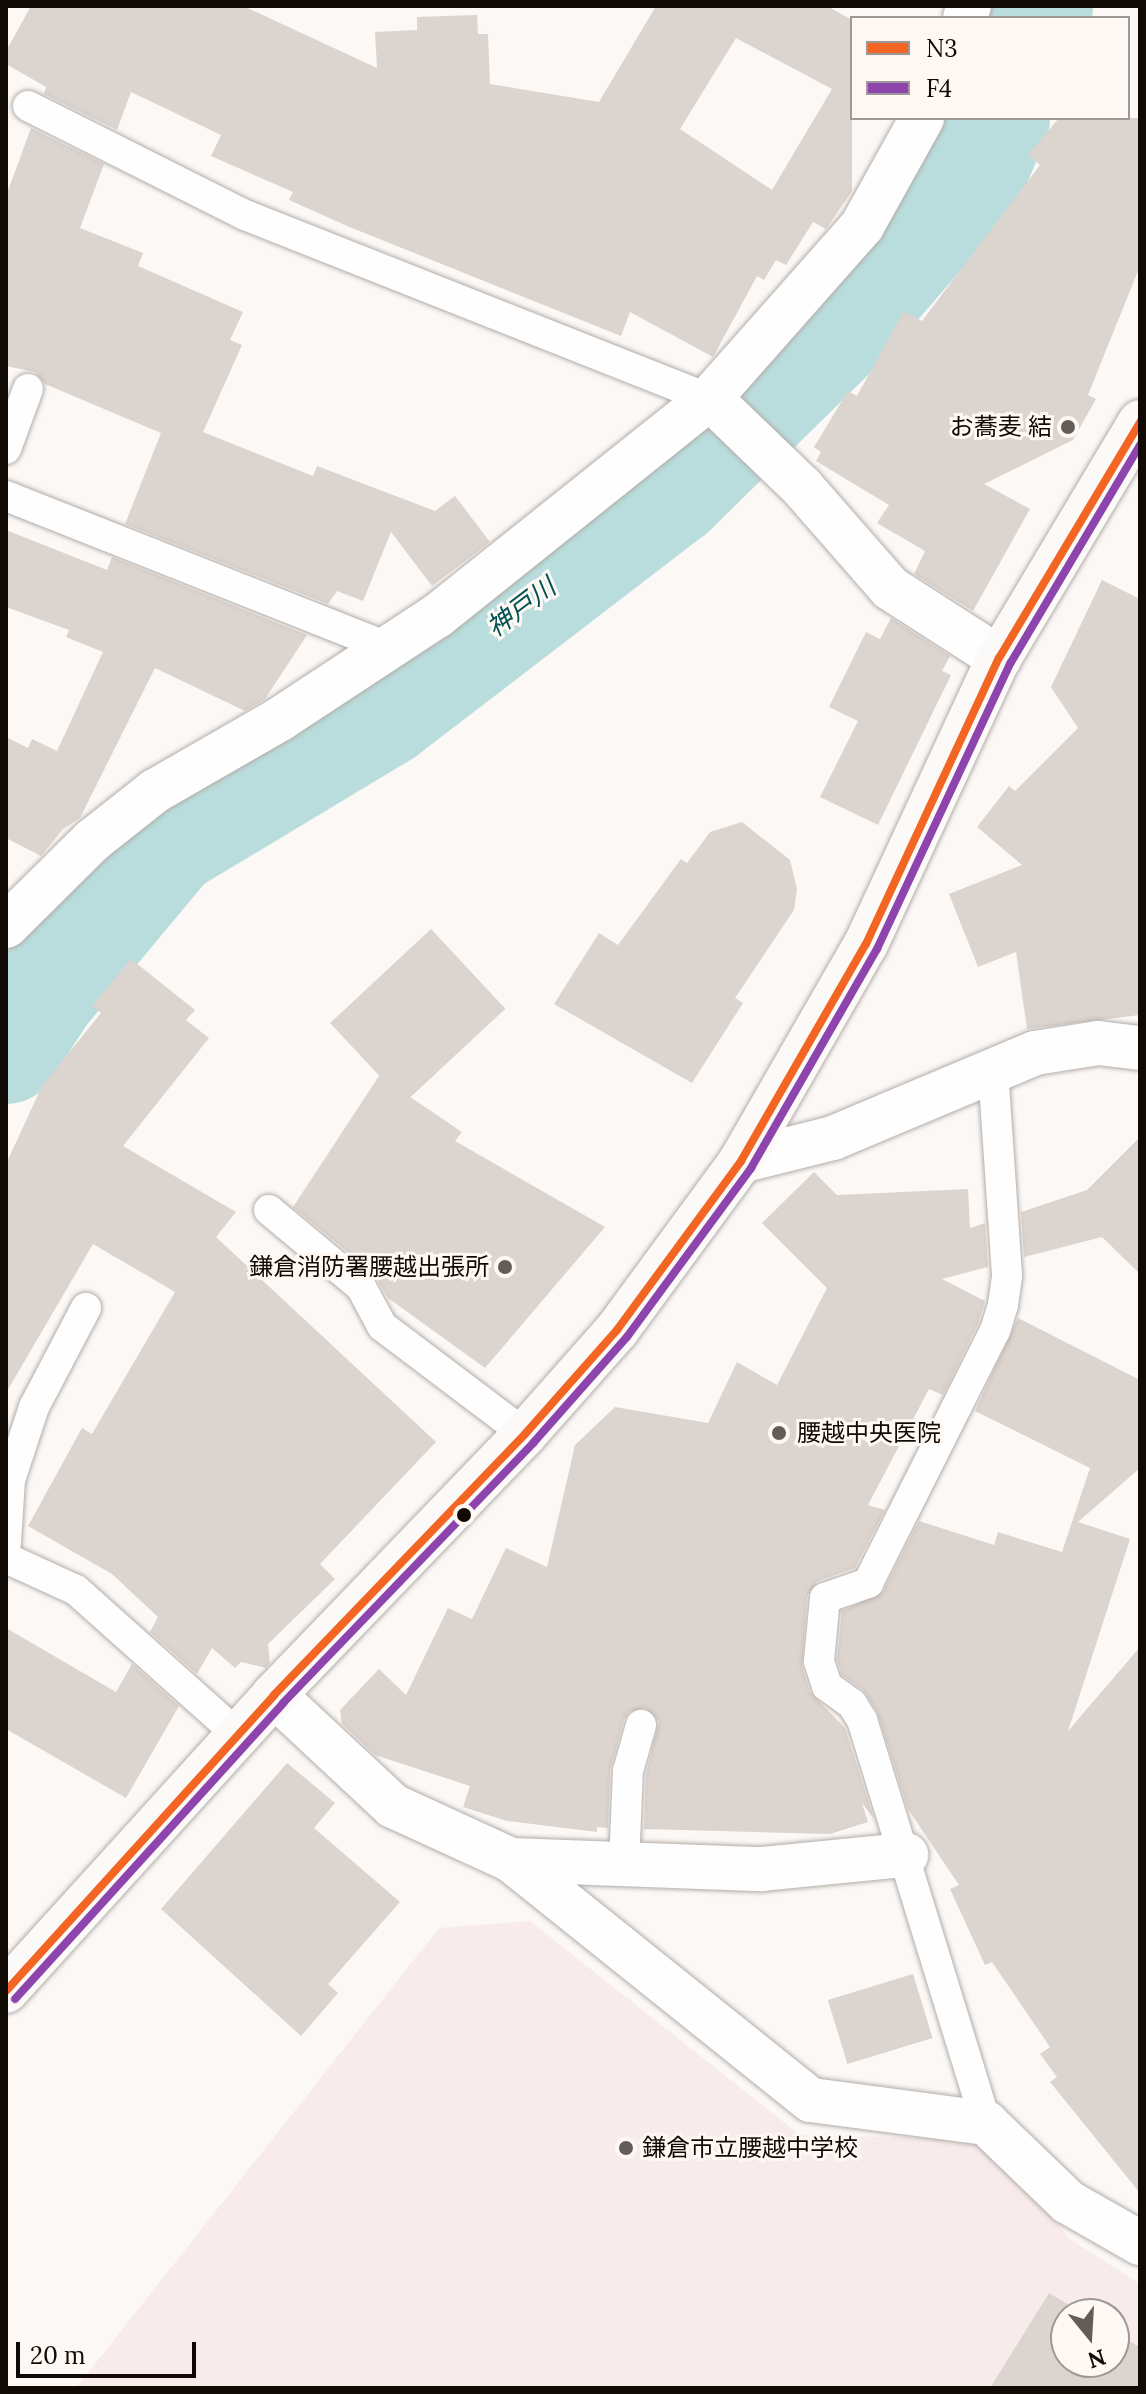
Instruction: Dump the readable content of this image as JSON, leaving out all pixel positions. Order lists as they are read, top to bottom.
{
  "water": ["神戸川"],
  "places": [
    "お蕎麦 結",
    "鎌倉消防署腰越出張所",
    "腰越中央医院",
    "鎌倉市立腰越中学校"
  ],
  "lines": ["transit line N3", "transit line F4"],
  "legend": ["N3", "F4"],
  "scale_bar": "20 m",
  "north": "bottom"
}
